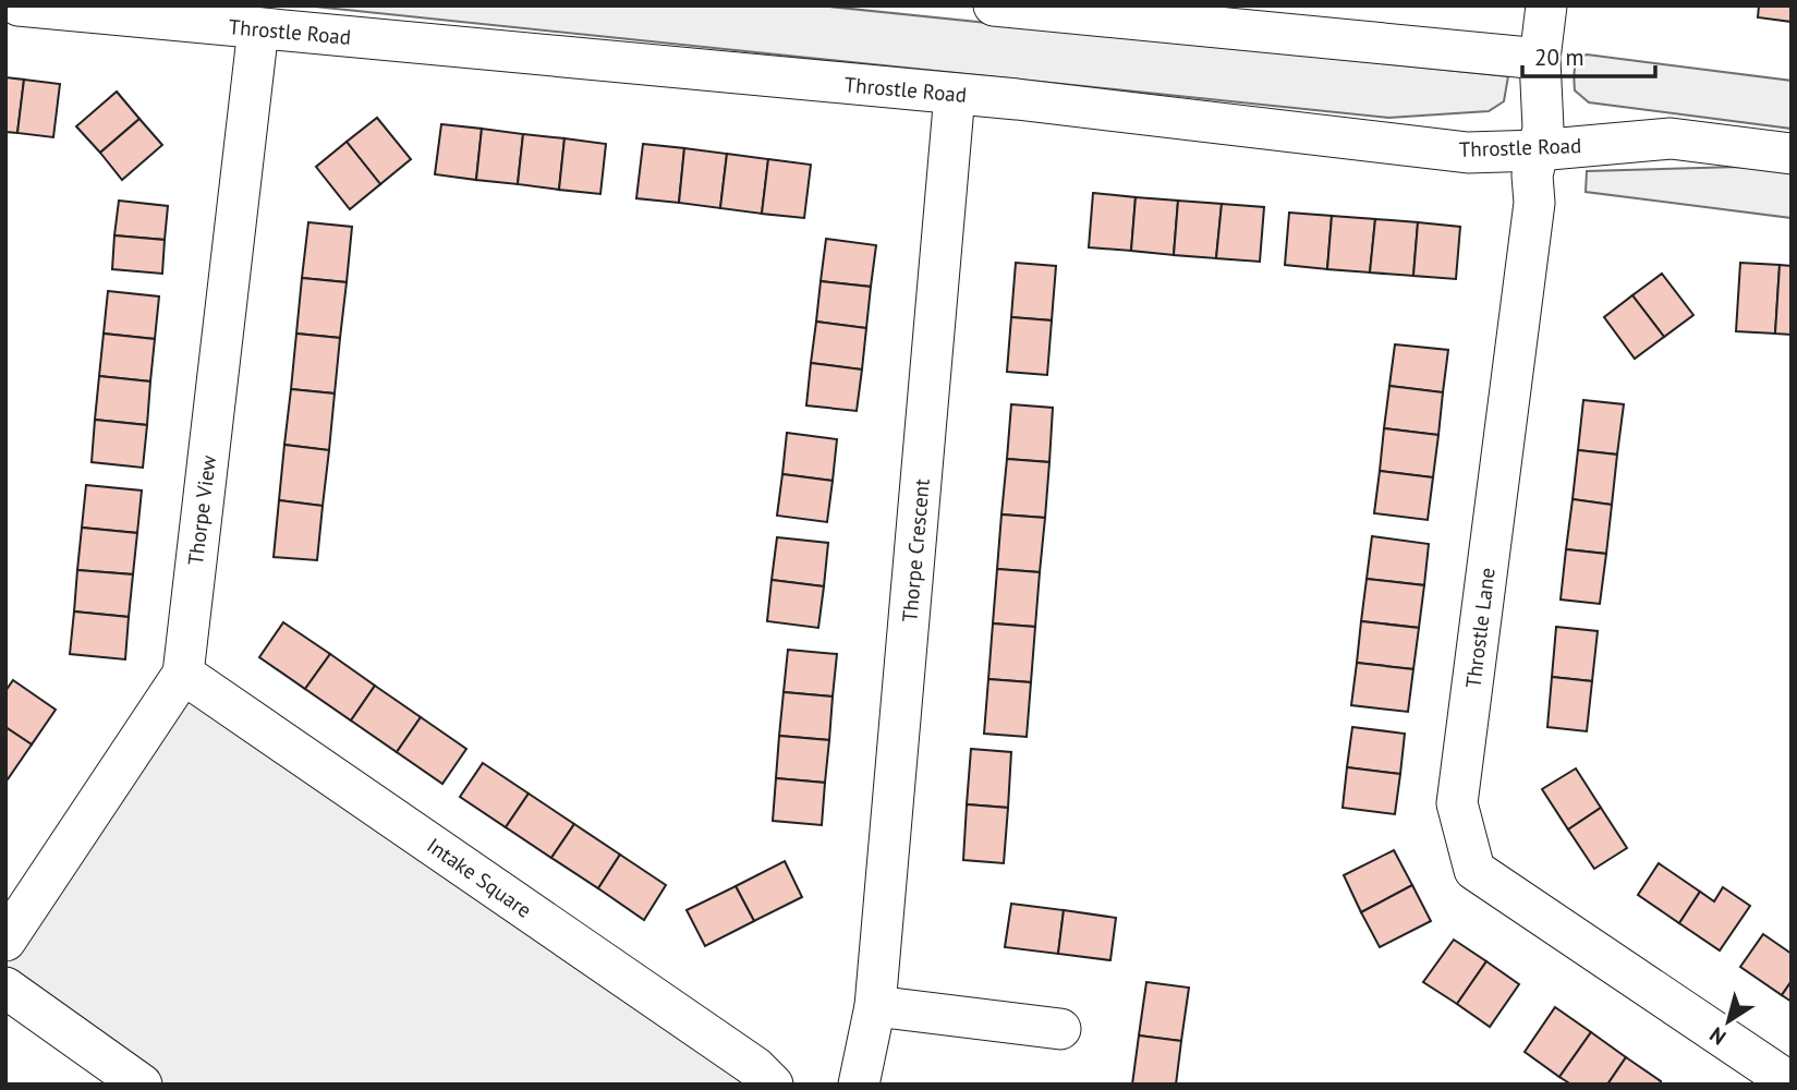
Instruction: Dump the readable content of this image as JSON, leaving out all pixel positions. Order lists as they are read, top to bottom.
{
  "streets": {
    "street": [
      "Throstle Road",
      "Thorpe View",
      "Thorpe Crescent",
      "Throstle Lane",
      "Intake Square"
    ]
  },
  "crossings": [
    ["Throstle Road", "Thorpe View"],
    ["Throstle Road", "Thorpe Crescent"],
    ["Throstle Road", "Throstle Lane"],
    ["Thorpe View", "Intake Square"]
  ],
  "scale_bar": "20 m",
  "north": "bottom left"
}
